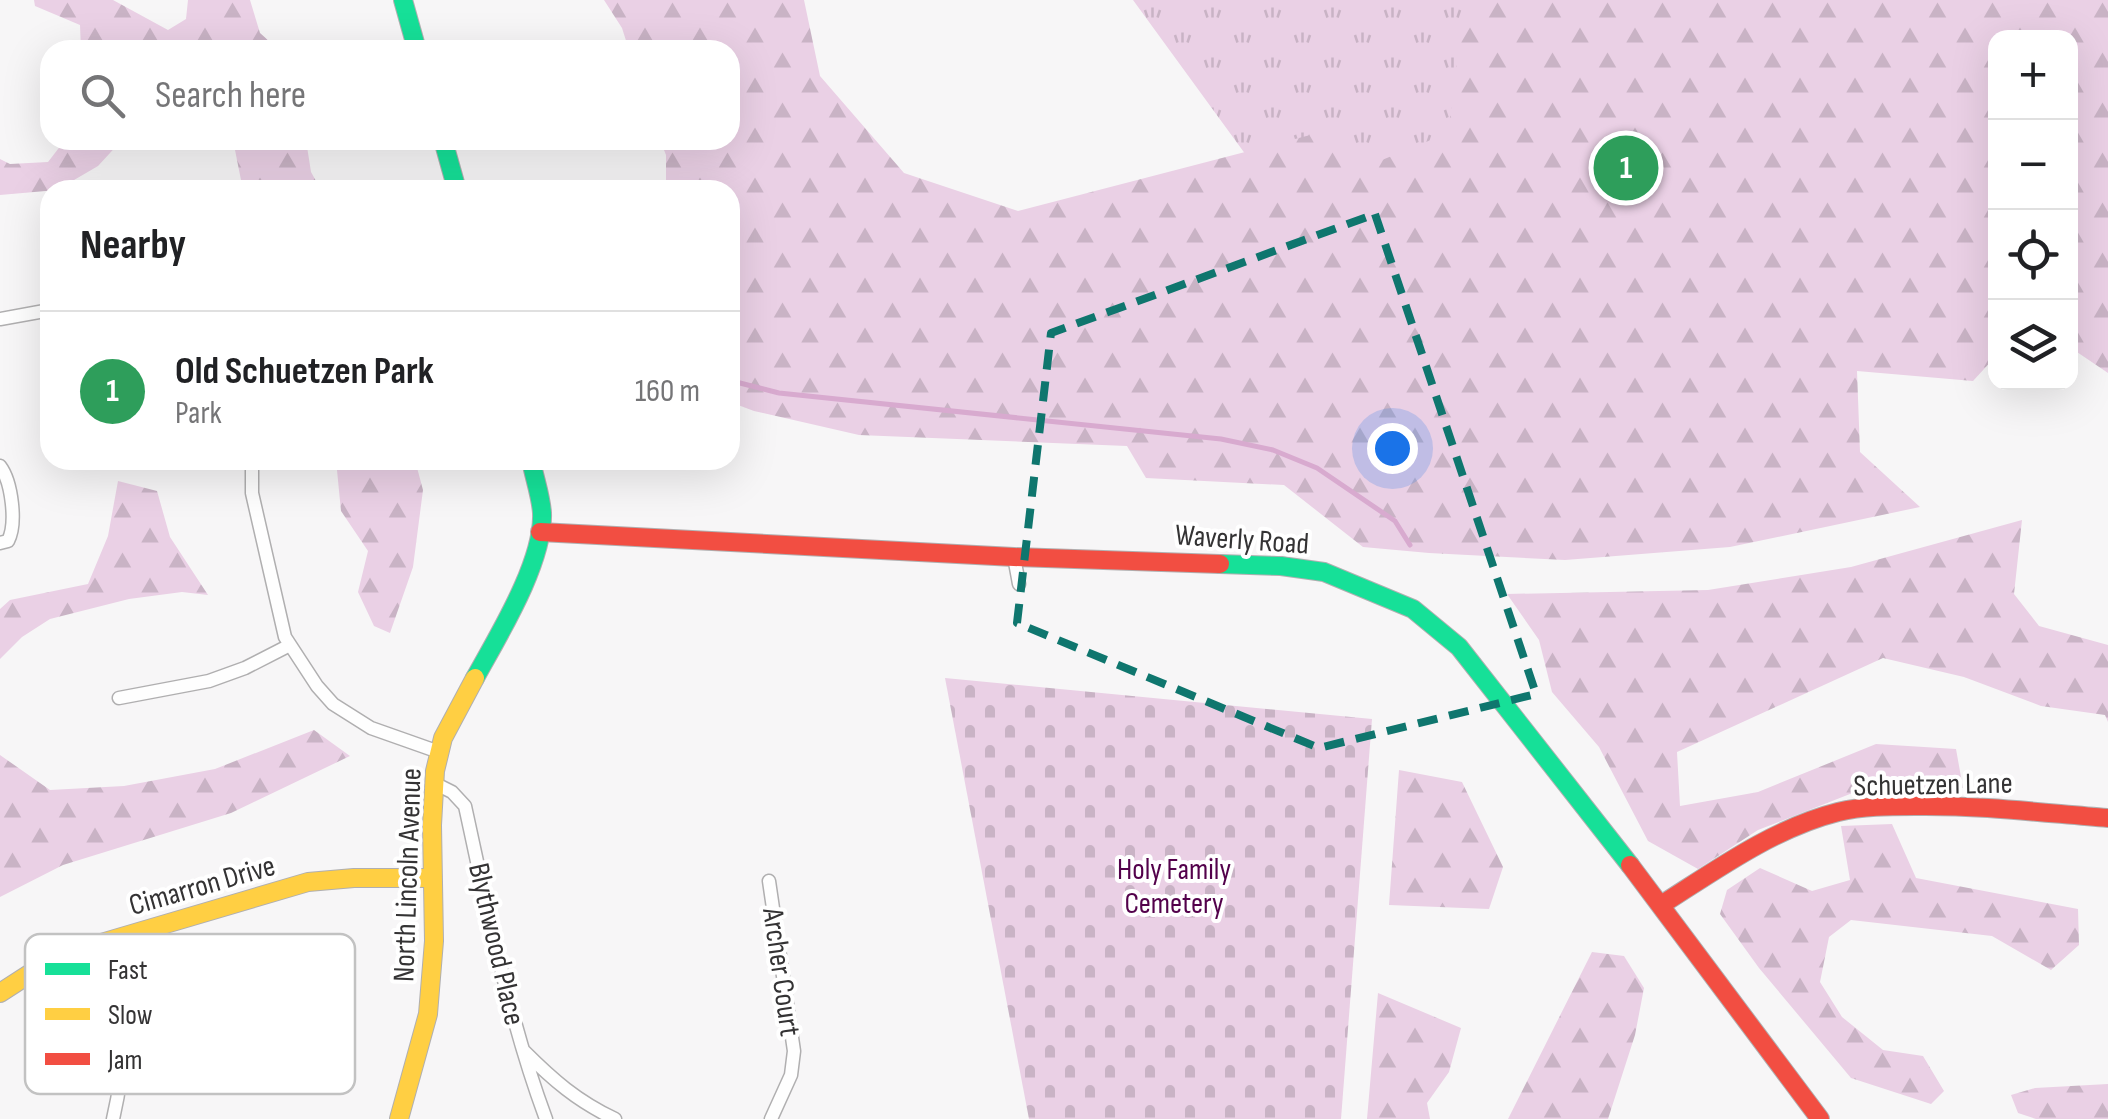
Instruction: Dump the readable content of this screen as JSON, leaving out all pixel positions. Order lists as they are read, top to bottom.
{
  "streets": {
    "street": [
      "Waverly Road",
      "Schuetzen Lane",
      "North Lincoln Avenue",
      "Cimarron Drive",
      "Blythwood Place",
      "Archer Court"
    ]
  },
  "crossings": [
    ["Waverly Road", "Schuetzen Lane"],
    ["Waverly Road", "North Lincoln Avenue"],
    ["North Lincoln Avenue", "Cimarron Drive"],
    ["North Lincoln Avenue", "Blythwood Place"]
  ],
  "parks": ["Holy Family Cemetery"],
  "legend": ["Fast", "Slow", "Jam"],
  "page": {
    "map_buttons": ["+", "−"],
    "search": "Search here",
    "pins": "1",
    "heading": "Nearby",
    "list": [
      {
        "mark": "1",
        "name": "Old Schuetzen Park",
        "note": "Park",
        "value": "160 m"
      }
    ]
  }
}
